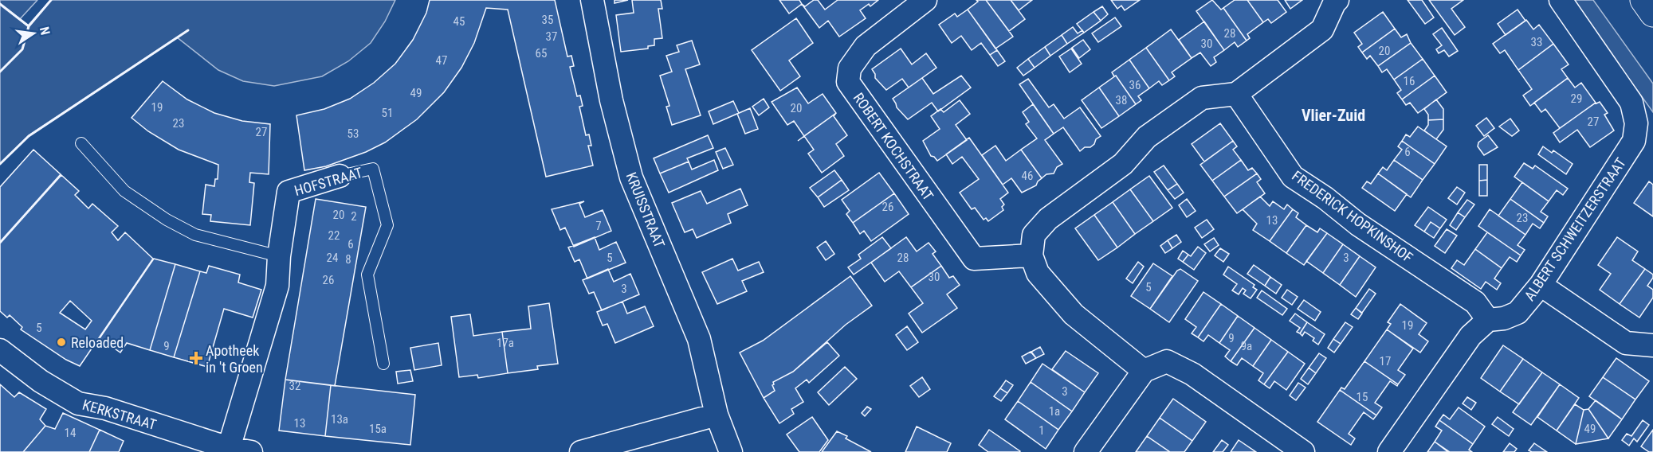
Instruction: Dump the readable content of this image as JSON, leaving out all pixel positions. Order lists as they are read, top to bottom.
{
  "streets": {
    "street": [
      "ROBERT KOCHSTRAAT",
      "HOFSTRAAT",
      "KRUISSTRAAT",
      "FREDERICK HOPKINSHOF",
      "ALBERT SCHWEITZERSTRAAT",
      "KERKSTRAAT"
    ]
  },
  "crossings": [
    ["HOFSTRAAT", "KERKSTRAAT"],
    ["FREDERICK HOPKINSHOF", "ALBERT SCHWEITZERSTRAAT"]
  ],
  "districts": ["Vlier-Zuid"],
  "places": {
    "other": ["Reloaded"],
    "health": ["Apotheek in 't Groen"]
  },
  "house_numbers": [
    "35",
    "45",
    "28",
    "37",
    "33",
    "30",
    "20",
    "65",
    "47",
    "16",
    "36",
    "49",
    "29",
    "38",
    "19",
    "20",
    "51",
    "27",
    "23",
    "27",
    "53",
    "6",
    "46",
    "26",
    "20",
    "2",
    "23",
    "13",
    "7",
    "22",
    "6",
    "24",
    "5",
    "28",
    "3",
    "8",
    "30",
    "26",
    "5",
    "3",
    "19",
    "5",
    "9",
    "17a",
    "9",
    "9a",
    "17",
    "32",
    "3",
    "15",
    "1a",
    "13a",
    "13",
    "15a",
    "49",
    "1",
    "14"
  ],
  "north": "right"
}
